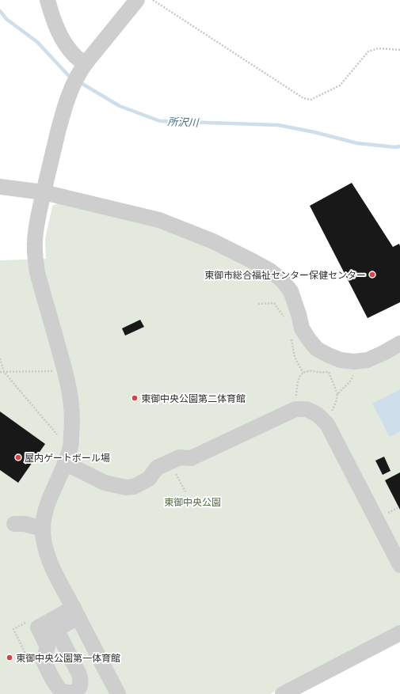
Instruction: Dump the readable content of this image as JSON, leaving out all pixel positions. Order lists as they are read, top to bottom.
{
  "water": ["所沢川"],
  "parks": ["東御中央公園"],
  "places": [
    "東御市総合福祉センター保健センター",
    "東御中央公園第二体育館",
    "屋内ゲートボール場",
    "東御中央公園第一体育館"
  ]
}
